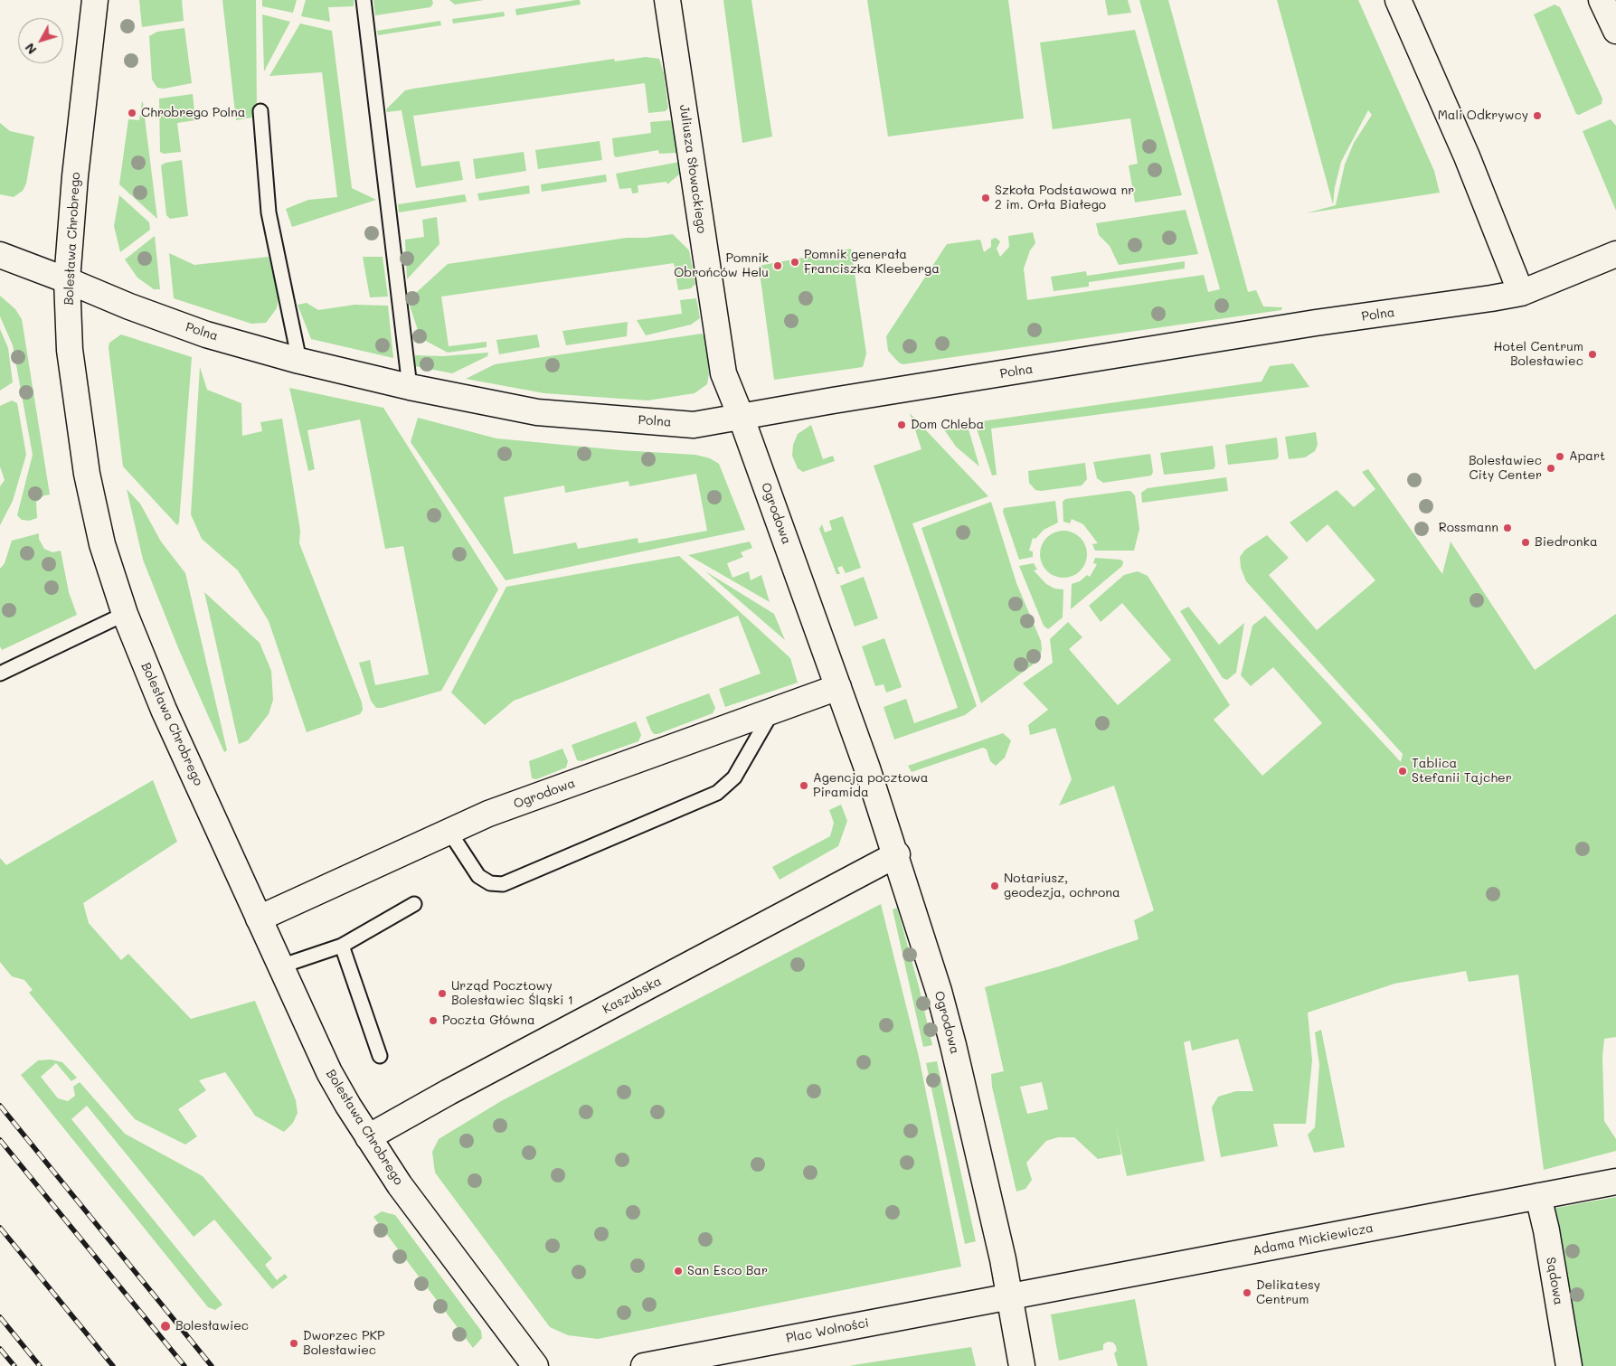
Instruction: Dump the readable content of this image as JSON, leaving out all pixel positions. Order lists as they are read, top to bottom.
{
  "streets": {
    "street": [
      "Juliusza Słowackiego",
      "Bolesława Chrobrego",
      "Polna",
      "Ogrodowa",
      "Kaszubska",
      "Adama Mickiewicza",
      "Sądowa",
      "Plac Wolności"
    ]
  },
  "crossings": [
    ["Juliusza Słowackiego", "Polna"],
    ["Juliusza Słowackiego", "Ogrodowa"],
    ["Bolesława Chrobrego", "Polna"],
    ["Bolesława Chrobrego", "Ogrodowa"],
    ["Bolesława Chrobrego", "Kaszubska"],
    ["Polna", "Ogrodowa"],
    ["Ogrodowa", "Kaszubska"],
    ["Ogrodowa", "Adama Mickiewicza"],
    ["Ogrodowa", "Plac Wolności"],
    ["Adama Mickiewicza", "Sądowa"],
    ["Adama Mickiewicza", "Plac Wolności"]
  ],
  "places": [
    "Chrobrego Polna",
    "Mali Odkrywcy",
    "Szkoła Podstawowa nr 2 im. Orła Białego",
    "Pomnik generała Franciszka Kleeberga",
    "Pomnik Obrońców Helu",
    "Hotel Centrum Bolesławiec",
    "Dom Chleba",
    "Apart",
    "Bolesławiec City Center",
    "Rossmann",
    "Biedronka",
    "Tablica Stefanii Tajcher",
    "Agencja pocztowa Piramida",
    "Notariusz, geodezja, ochrona",
    "Urząd Pocztowy Bolesławiec Śląski 1",
    "Poczta Główna",
    "San Esco Bar",
    "Delikatesy Centrum",
    "Bolesławiec",
    "Dworzec PKP Bolesławiec"
  ],
  "north": "bottom left"
}
